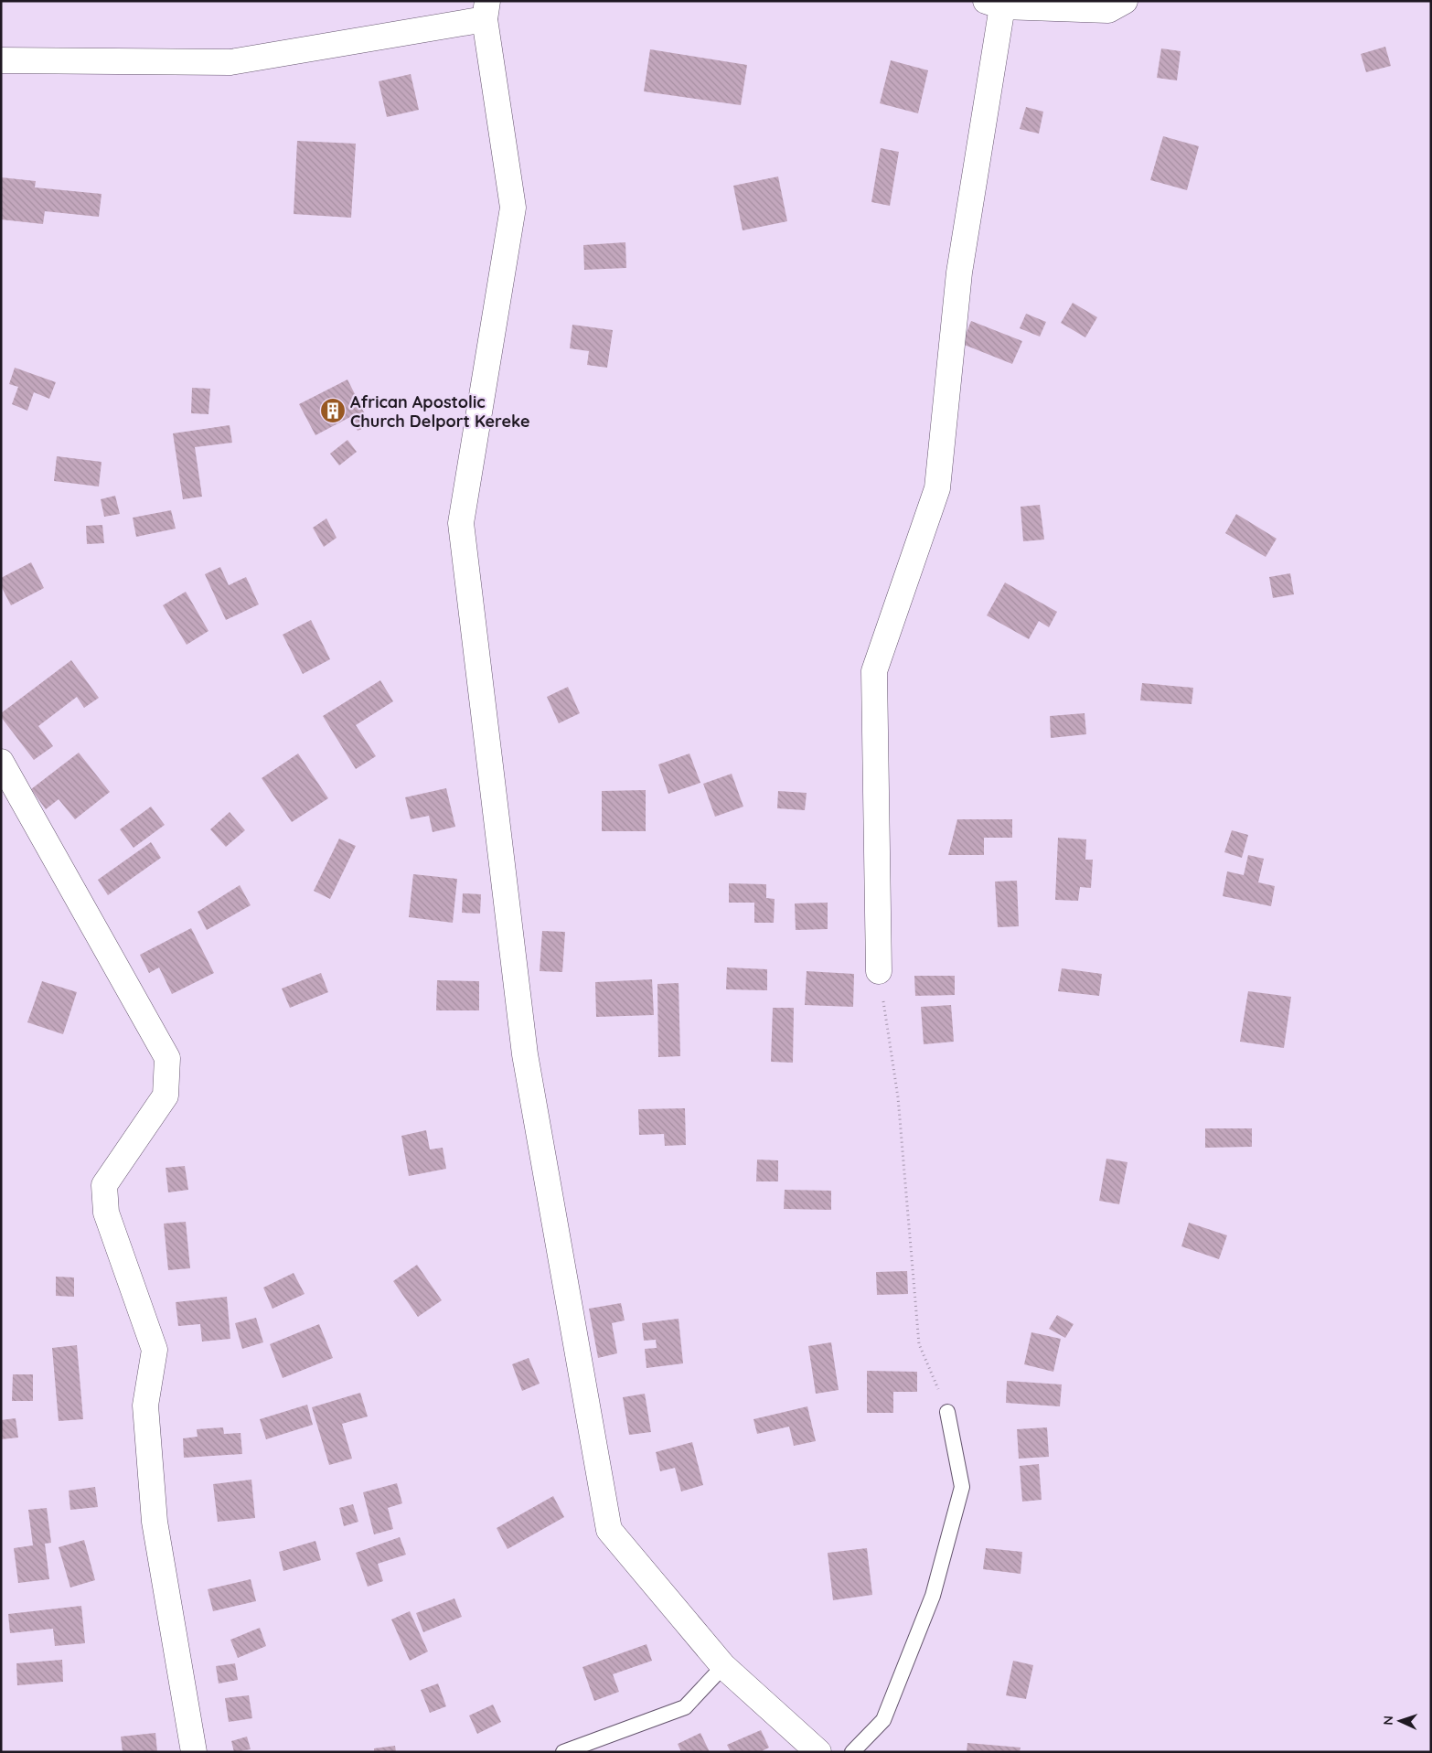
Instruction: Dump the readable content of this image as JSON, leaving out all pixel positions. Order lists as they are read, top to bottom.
{
  "places": {
    "building": ["African Apostolic Church Delport Kereke"]
  },
  "north": "left"
}
